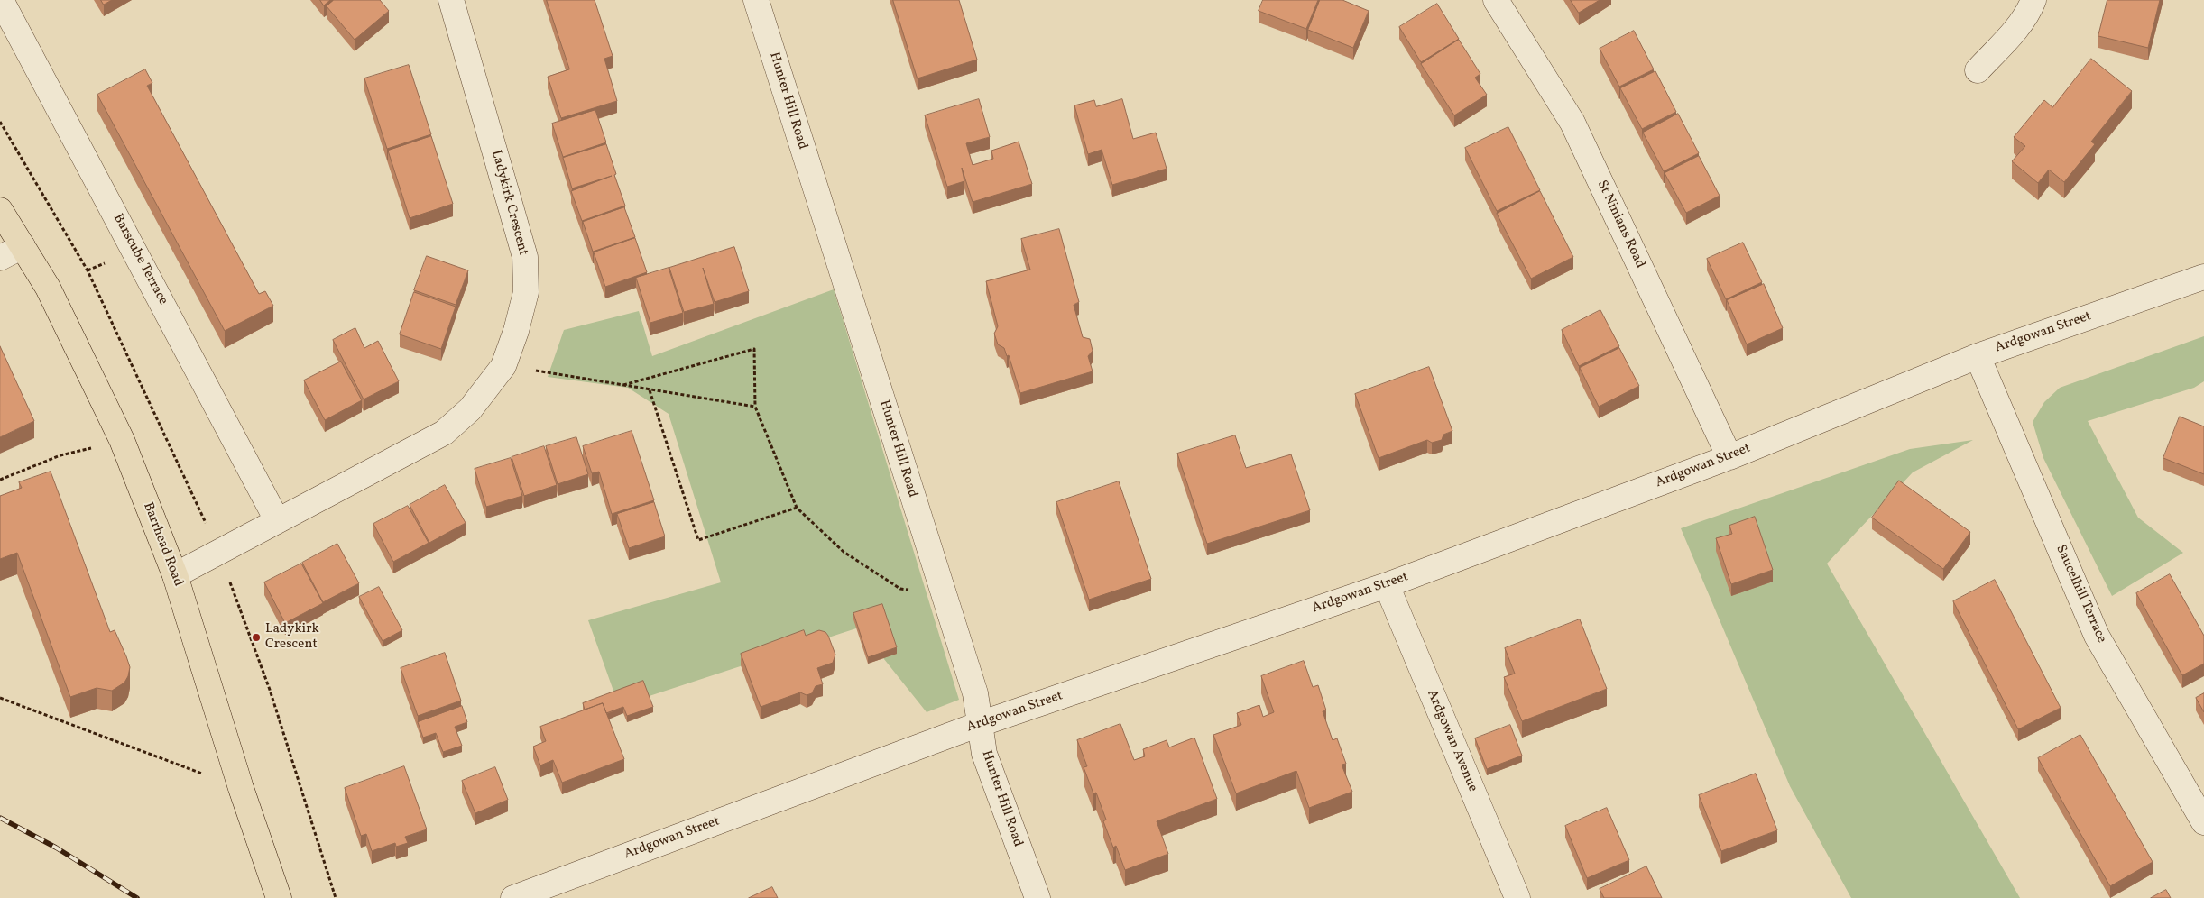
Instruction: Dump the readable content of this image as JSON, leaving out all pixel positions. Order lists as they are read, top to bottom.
{
  "streets": {
    "main road": ["Barrhead Road"],
    "street": [
      "Hunter Hill Road",
      "Ladykirk Crescent",
      "St Ninians Road",
      "Barscube Terrace",
      "Ardgowan Street",
      "Saucelhill Terrace",
      "Ardgowan Avenue"
    ]
  },
  "crossings": [
    ["Hunter Hill Road", "Ardgowan Street"],
    ["Ladykirk Crescent", "Barscube Terrace"],
    ["Ladykirk Crescent", "Barrhead Road"],
    ["St Ninians Road", "Ardgowan Street"],
    ["Ardgowan Street", "Saucelhill Terrace"],
    ["Ardgowan Street", "Ardgowan Avenue"]
  ],
  "places": ["Ladykirk Crescent"]
}
